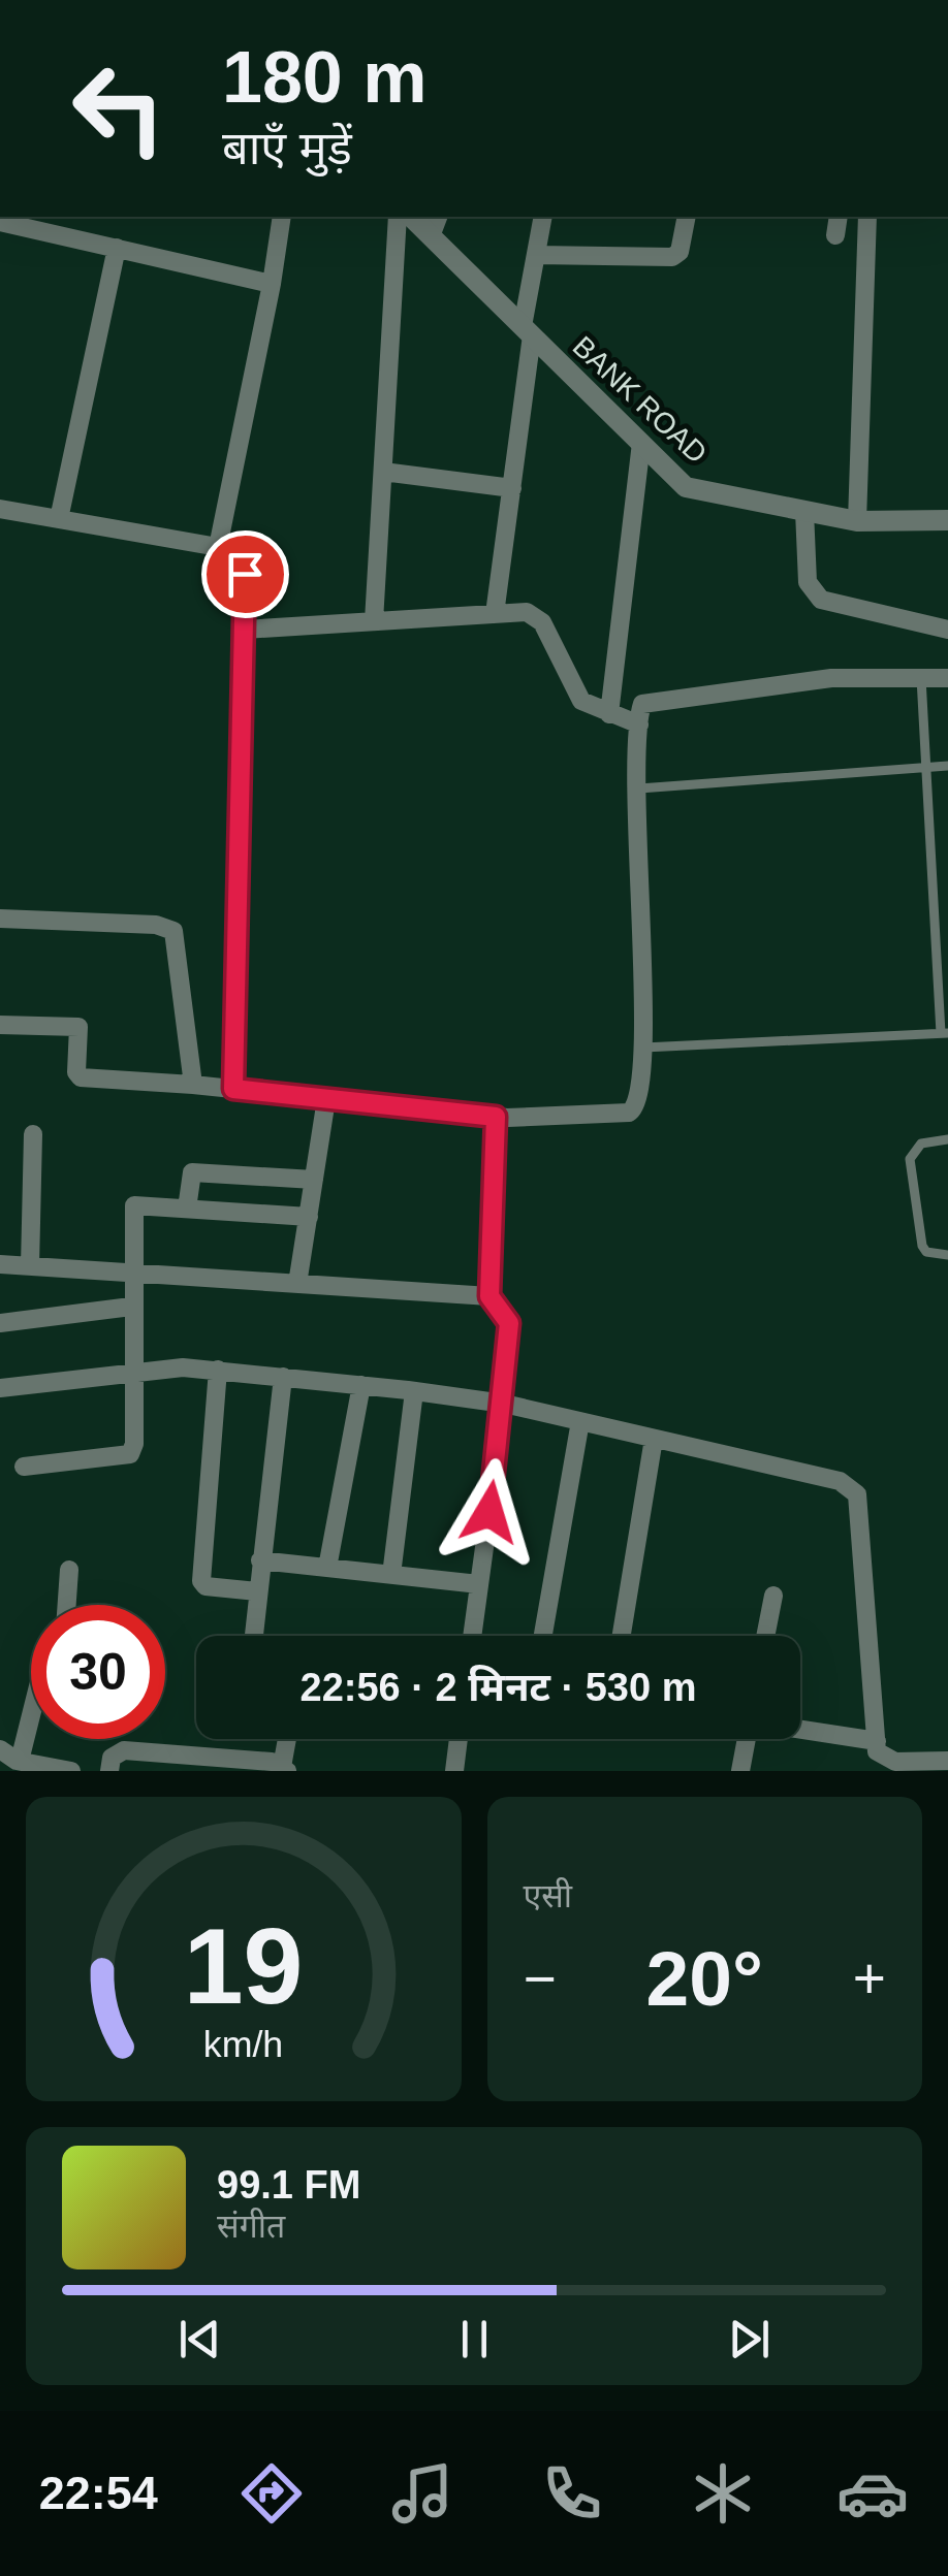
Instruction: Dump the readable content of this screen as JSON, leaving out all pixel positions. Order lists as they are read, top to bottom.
{
  "streets": {
    "street": ["BANK ROAD"]
  },
  "page": {
    "turn": ["180 m", "बाएँ मुड़ें"],
    "limit": "30",
    "trip": "22:56 · 2 मिनट · 530 m",
    "tile": "एसी",
    "heat": ["−", "20°", "+"],
    "song": ["99.1 FM", "संगीत"],
    "tabs": "22:54",
    "gauge": ["19", "km/h"]
  }
}
